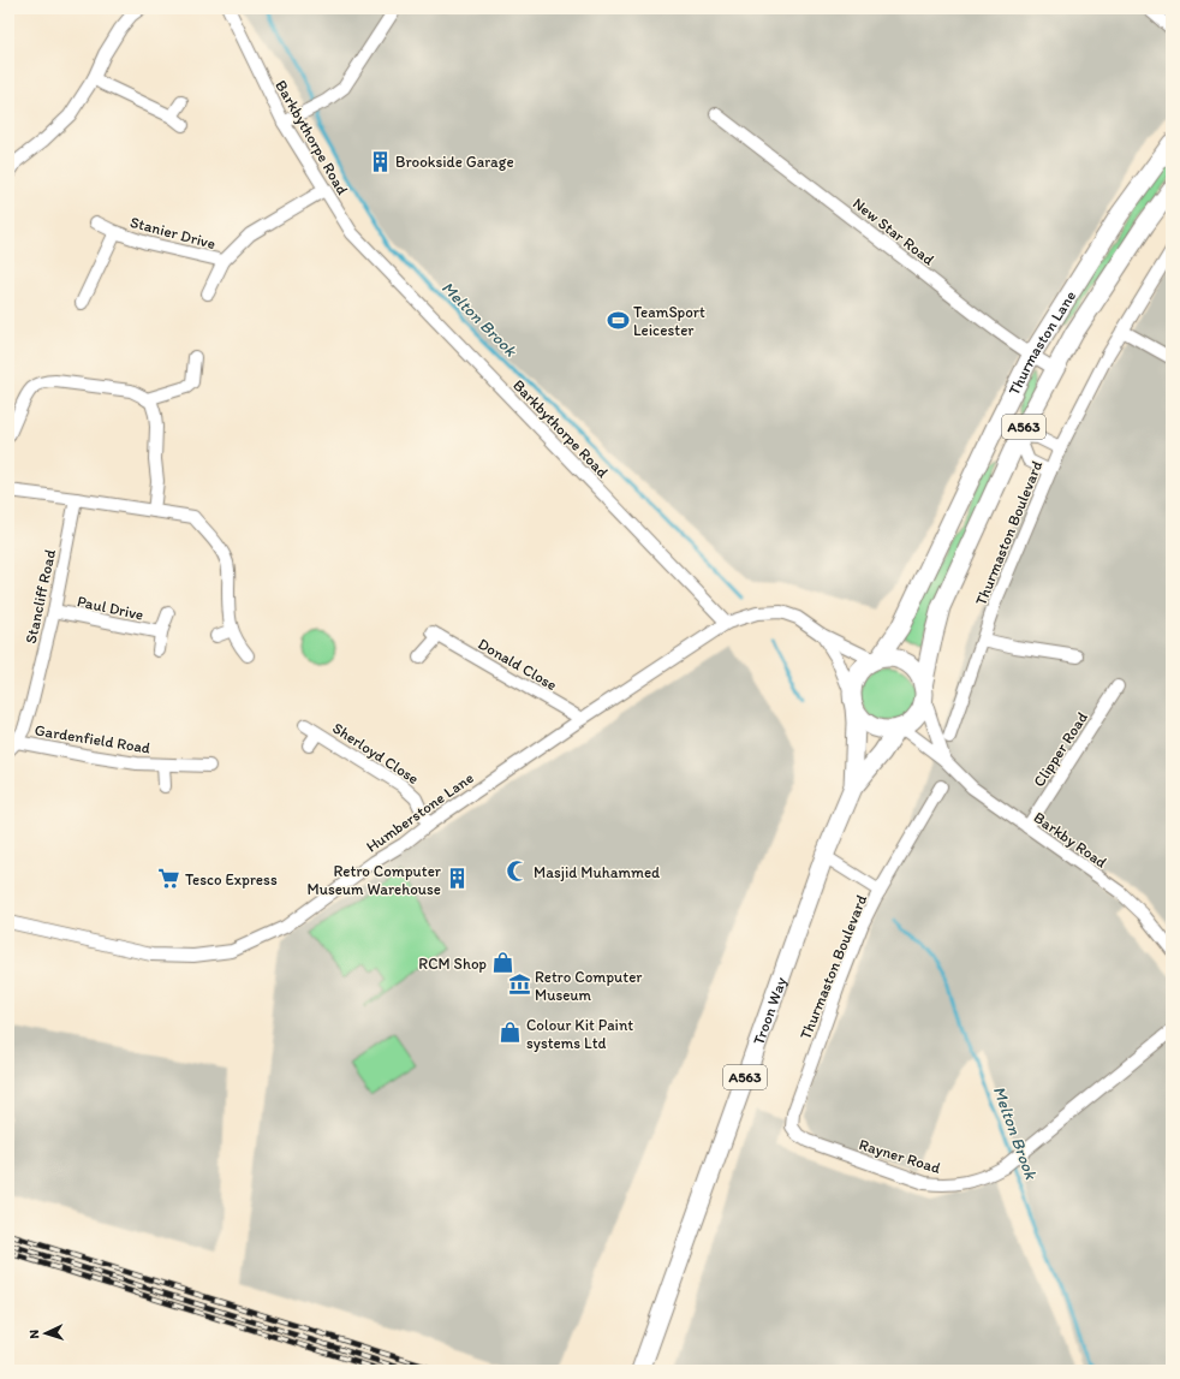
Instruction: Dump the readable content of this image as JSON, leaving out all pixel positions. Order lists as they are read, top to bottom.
{
  "streets": {
    "highway": ["Thurmaston Lane", "A563", "Troon Way"],
    "street": [
      "Barkbythorpe Road",
      "New Star Road",
      "Stanier Drive",
      "Thurmaston Boulevard",
      "Stancliff Road",
      "Paul Drive",
      "Donald Close",
      "Gardenfield Road",
      "Clipper Road",
      "Sherloyd Close",
      "Humberstone Lane",
      "Barkby Road",
      "Rayner Road"
    ]
  },
  "crossings": [
    ["Barkbythorpe Road", "Stanier Drive"],
    ["Barkbythorpe Road", "Humberstone Lane"],
    ["New Star Road", "Thurmaston Lane"],
    ["Thurmaston Lane", "Humberstone Lane"],
    ["Thurmaston Lane", "Barkby Road"],
    ["Thurmaston Lane", "Troon Way"],
    ["Thurmaston Boulevard", "Rayner Road"],
    ["Stancliff Road", "Paul Drive"],
    ["Stancliff Road", "Gardenfield Road"],
    ["Donald Close", "Humberstone Lane"],
    ["Clipper Road", "Barkby Road"],
    ["Sherloyd Close", "Humberstone Lane"],
    ["Humberstone Lane", "Barkby Road"],
    ["Humberstone Lane", "Troon Way"],
    ["Barkby Road", "Troon Way"]
  ],
  "water": ["Melton Brook"],
  "places": {
    "building": ["Brookside Garage", "Retro Computer Museum Warehouse"],
    "sports": ["TeamSport Leicester"],
    "mosque": ["Masjid Muhammed"],
    "supermarket": ["Tesco Express"],
    "shop": ["RCM Shop", "Colour Kit Paint systems Ltd"],
    "museum": ["Retro Computer Museum"]
  },
  "north": "left"
}
